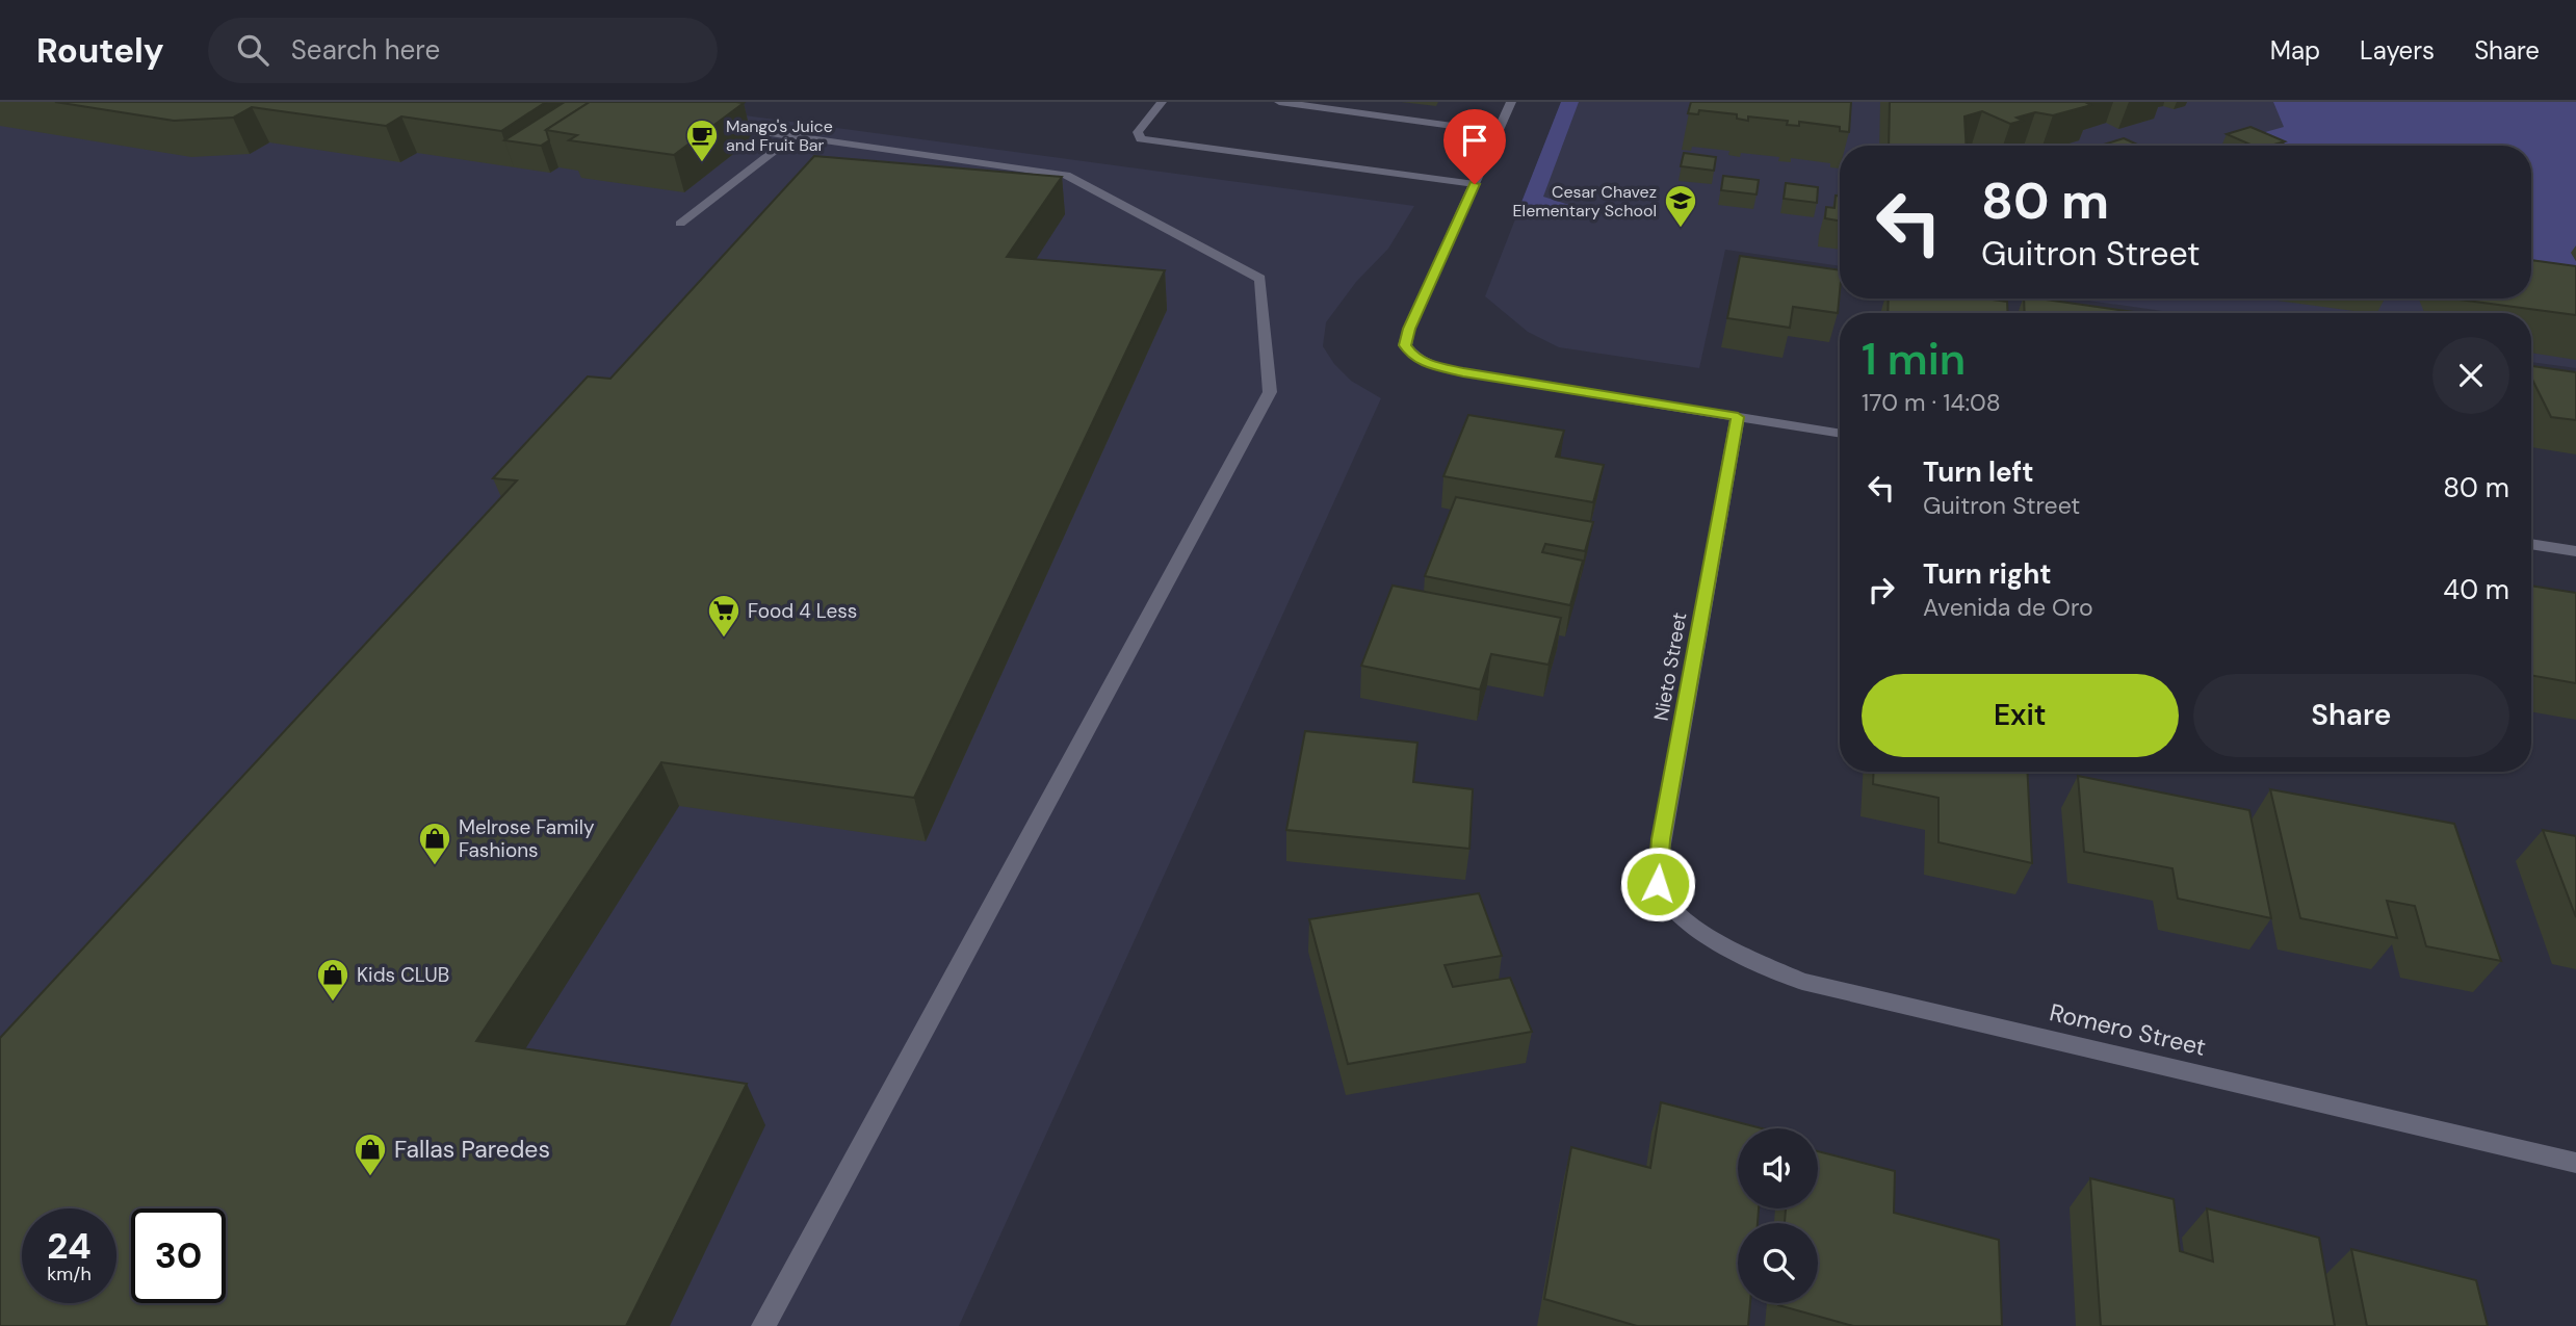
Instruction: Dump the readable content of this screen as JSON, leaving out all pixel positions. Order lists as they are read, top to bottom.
{
  "streets": {
    "street": ["Nieto Street", "Romero Street"]
  },
  "crossings": [
    ["Nieto Street", "Romero Street"]
  ],
  "places": {
    "cafe": ["Mango's Juice and Fruit Bar"],
    "school or university": ["Cesar Chavez Elementary School"],
    "supermarket": ["Food 4 Less"],
    "shop": ["Melrose Family Fashions", "Kids CLUB", "Fallas Paredes"]
  },
  "page": {
    "header": "Routely",
    "search": "Search here",
    "nav": ["Map", "Layers", "Share"],
    "turn": ["80 m", "Guitron Street"],
    "heading": ["1 min", "170 m · 14:08"],
    "list": [
      {
        "name": "Turn left",
        "note": "Guitron Street",
        "value": "80 m"
      },
      {
        "name": "Turn right",
        "note": "Avenida de Oro",
        "value": "40 m"
      }
    ],
    "buttons": ["Exit", "Share"],
    "speed": "24 km/h",
    "limit": "30"
  }
}
